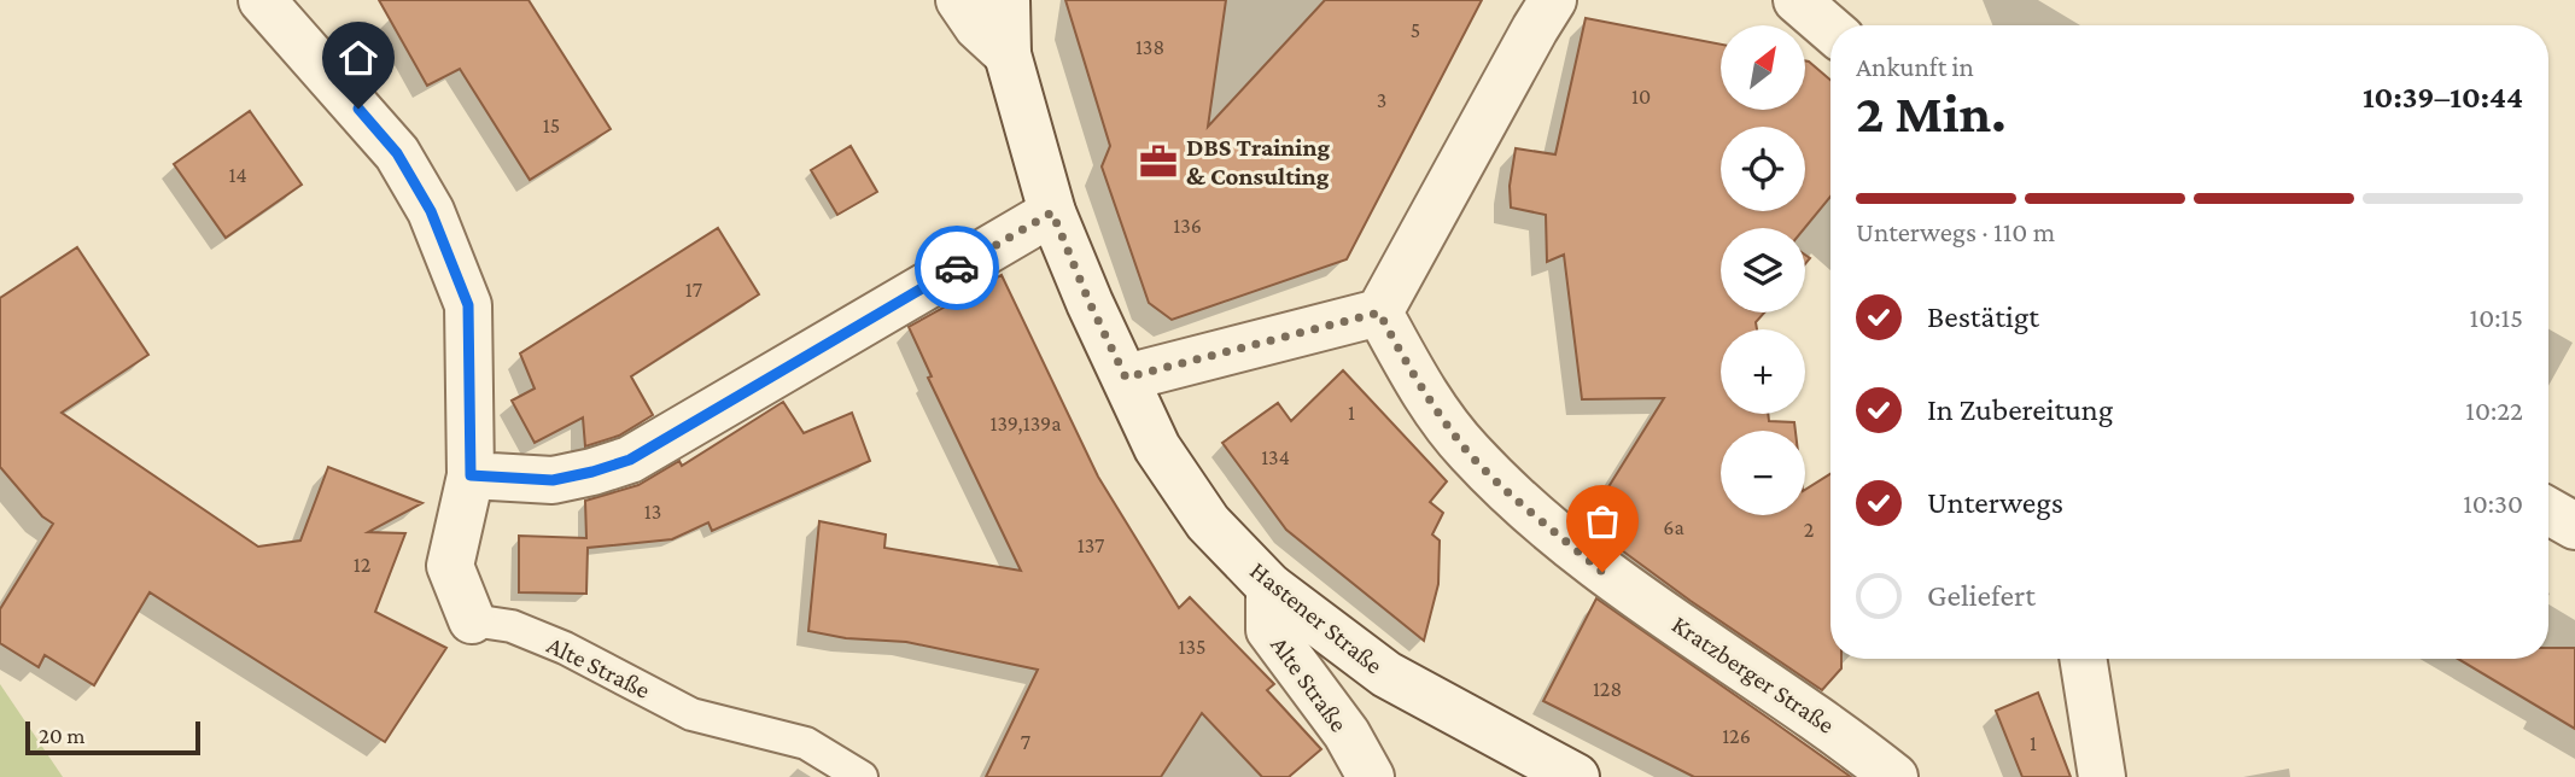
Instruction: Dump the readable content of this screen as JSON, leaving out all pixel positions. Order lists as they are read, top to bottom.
{
  "streets": {
    "street": ["Hastener Straße", "Alte Straße", "Kratzberger Straße"]
  },
  "crossings": [
    ["Hastener Straße", "Alte Straße"]
  ],
  "places": {
    "office": ["DBS Training & Consulting"]
  },
  "house_numbers": [
    "5",
    "138",
    "10",
    "3",
    "15",
    "14",
    "136",
    "17",
    "1",
    "139,139a",
    "134",
    "13",
    "6a",
    "2",
    "137",
    "12",
    "135",
    "128",
    "126",
    "7",
    "1"
  ],
  "scale_bar": "20 m",
  "north": "top right",
  "page": {
    "map_buttons": ["+", "−"],
    "heading": ["2 Min.", "Ankunft in", "10:39–10:44"],
    "bar": "Unterwegs · 110 m",
    "list": [
      ["Bestätigt", "10:15"],
      ["In Zubereitung", "10:22"],
      ["Unterwegs", "10:30"],
      "Geliefert"
    ],
    "scale": "20 m"
  }
}
